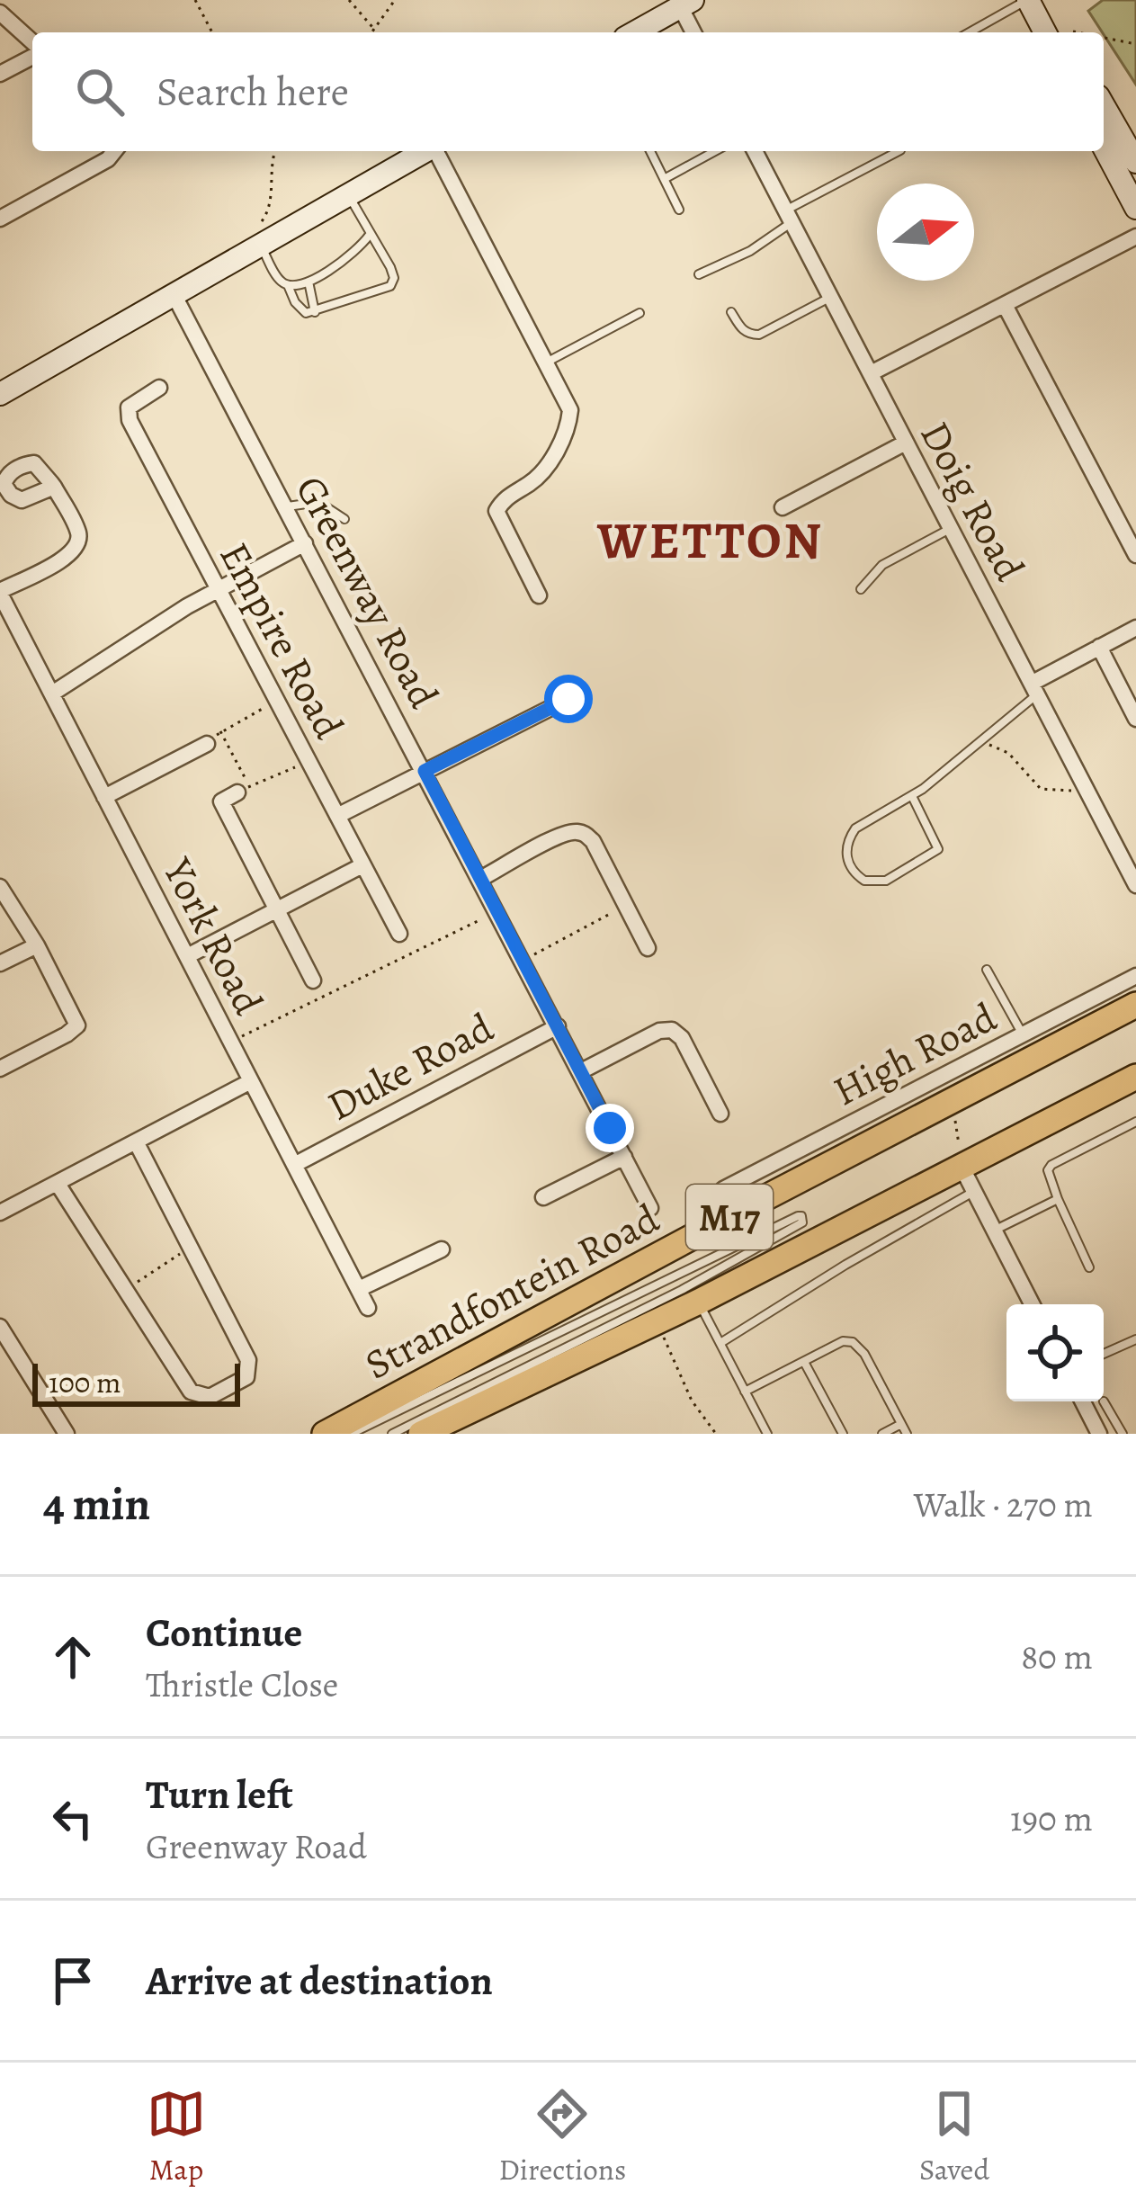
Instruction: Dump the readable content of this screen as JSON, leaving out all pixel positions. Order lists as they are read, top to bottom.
{
  "streets": {
    "main road": ["M17", "Strandfontein Road"],
    "street": [
      "Doig Road",
      "Greenway Road",
      "Empire Road",
      "York Road",
      "High Road",
      "Duke Road"
    ]
  },
  "crossings": [
    ["Greenway Road", "Duke Road"],
    ["York Road", "Duke Road"]
  ],
  "districts": ["WETTON"],
  "scale_bar": "100 m",
  "north": "right",
  "page": {
    "search": "Search here",
    "scale": "100 m",
    "heading": ["4 min", "Walk · 270 m"],
    "list": [
      ["Continue", "Thristle Close", "80 m"],
      ["Turn left", "Greenway Road", "190 m"],
      "Arrive at destination"
    ],
    "nav": ["Map", "Directions", "Saved"]
  }
}
